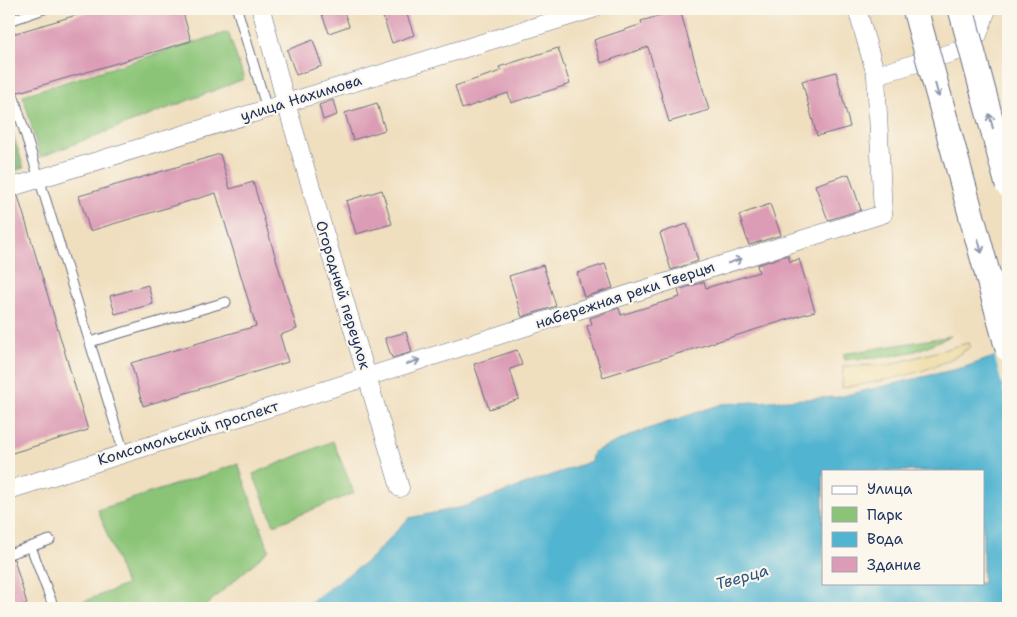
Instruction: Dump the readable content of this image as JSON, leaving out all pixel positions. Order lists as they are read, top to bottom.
{
  "streets": {
    "street": [
      "улица Нахимова",
      "Огородный переулок",
      "набережная реки Тверцы",
      "Комсомольский проспект"
    ]
  },
  "crossings": [
    ["улица Нахимова", "Огородный переулок"],
    ["Огородный переулок", "набережная реки Тверцы"],
    ["Огородный переулок", "Комсомольский проспект"],
    ["набережная реки Тверцы", "Комсомольский проспект"]
  ],
  "one_way": ["набережная реки Тверцы"],
  "water": ["Тверца"],
  "legend": [
    "Улица",
    "Парк",
    "Вода",
    "Здание"
  ]
}
